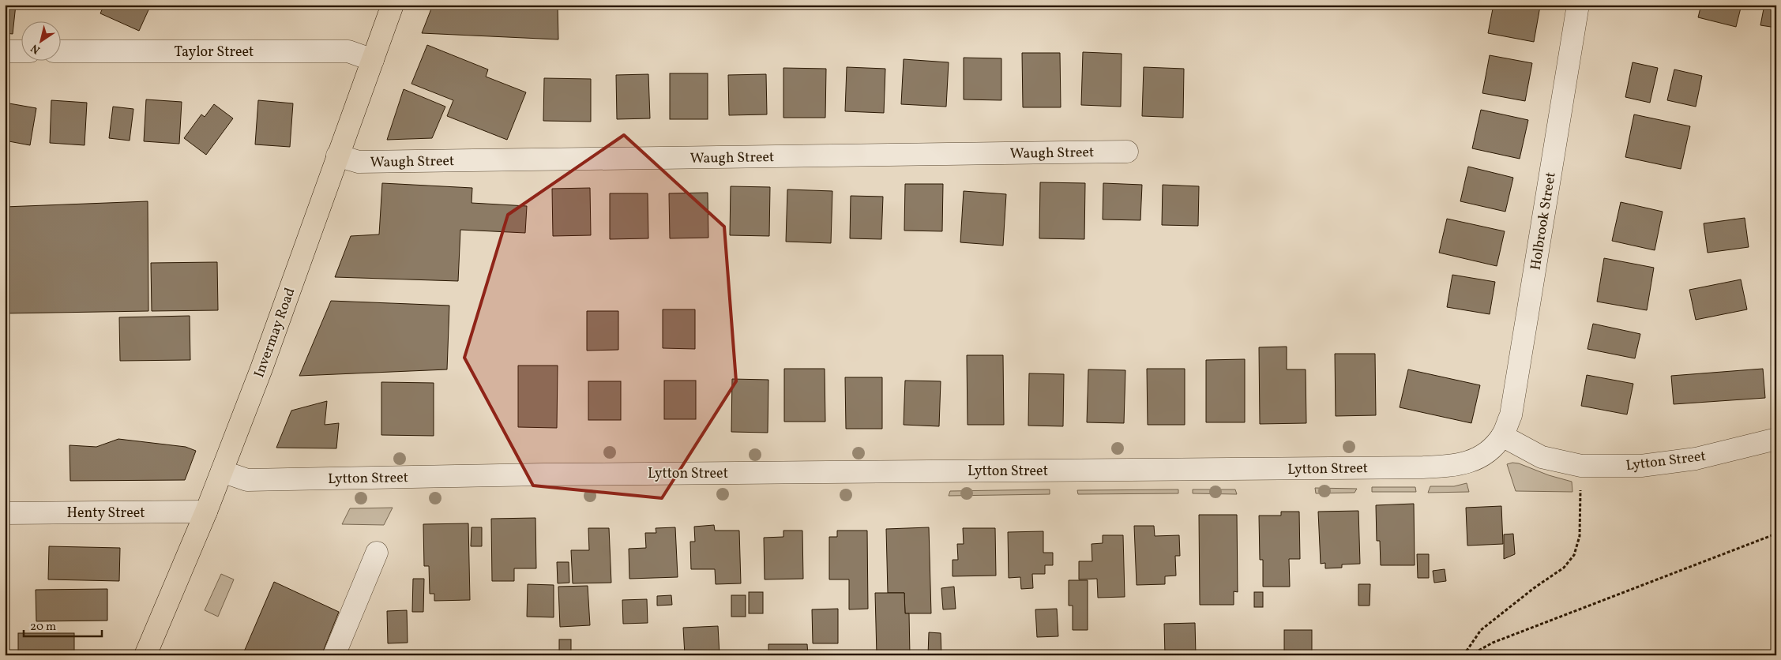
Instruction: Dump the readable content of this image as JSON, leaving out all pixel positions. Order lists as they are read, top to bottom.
{
  "streets": {
    "main road": ["Invermay Road"],
    "street": [
      "Taylor Street",
      "Waugh Street",
      "Holbrook Street",
      "Lytton Street",
      "Henty Street"
    ]
  },
  "crossings": [
    ["Taylor Street", "Invermay Road"],
    ["Waugh Street", "Invermay Road"],
    ["Holbrook Street", "Lytton Street"],
    ["Invermay Road", "Lytton Street"],
    ["Invermay Road", "Henty Street"]
  ],
  "scale_bar": "20 m",
  "north": "bottom left"
}
